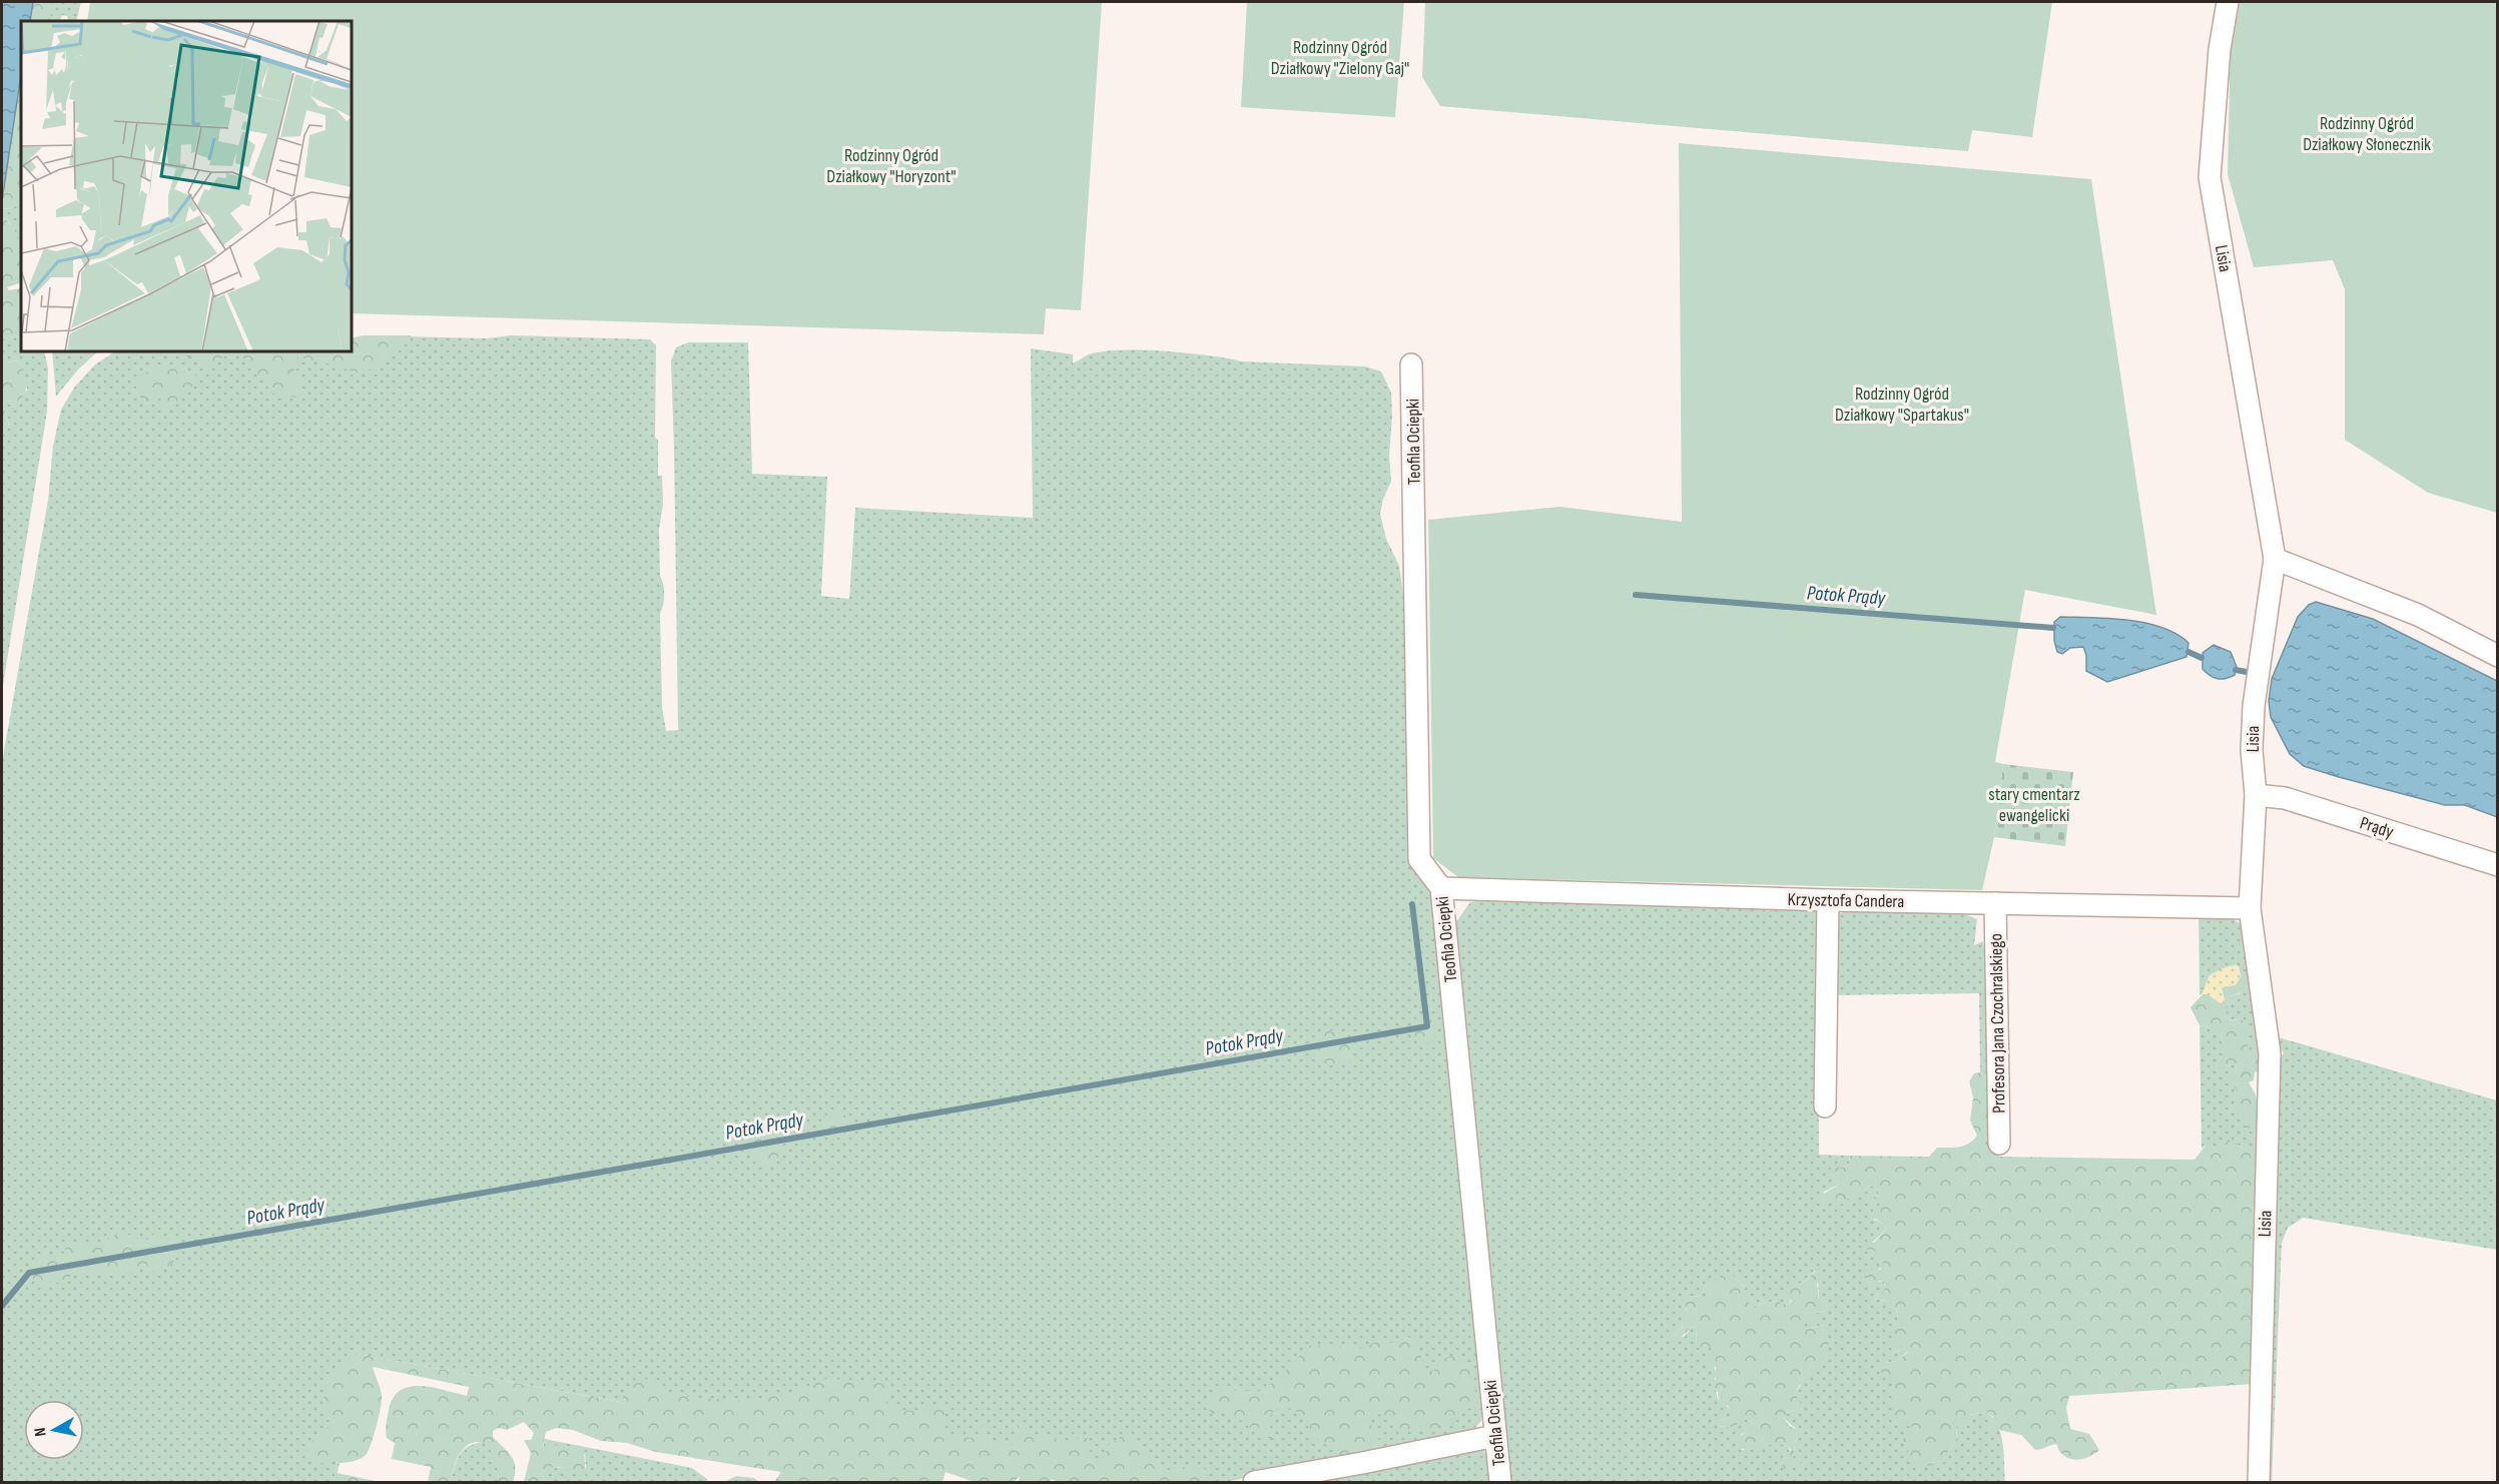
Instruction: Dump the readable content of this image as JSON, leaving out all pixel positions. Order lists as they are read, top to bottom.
{
  "streets": {
    "street": [
      "Lisia",
      "Teofila Ociepki",
      "Prądy",
      "Krzysztofa Candera",
      "Profesora Jana Czochralskiego"
    ]
  },
  "crossings": [
    ["Lisia", "Prądy"],
    ["Lisia", "Krzysztofa Candera"],
    ["Teofila Ociepki", "Krzysztofa Candera"],
    ["Krzysztofa Candera", "Profesora Jana Czochralskiego"]
  ],
  "water": ["Potok Prądy"],
  "parks": [
    "Rodzinny Ogród Działkowy \"Zielony Gaj\"",
    "Rodzinny Ogród Działkowy Słonecznik",
    "Rodzinny Ogród Działkowy \"Horyzont\"",
    "Rodzinny Ogród Działkowy \"Spartakus\"",
    "stary cmentarz ewangelicki"
  ],
  "north": "left"
}
